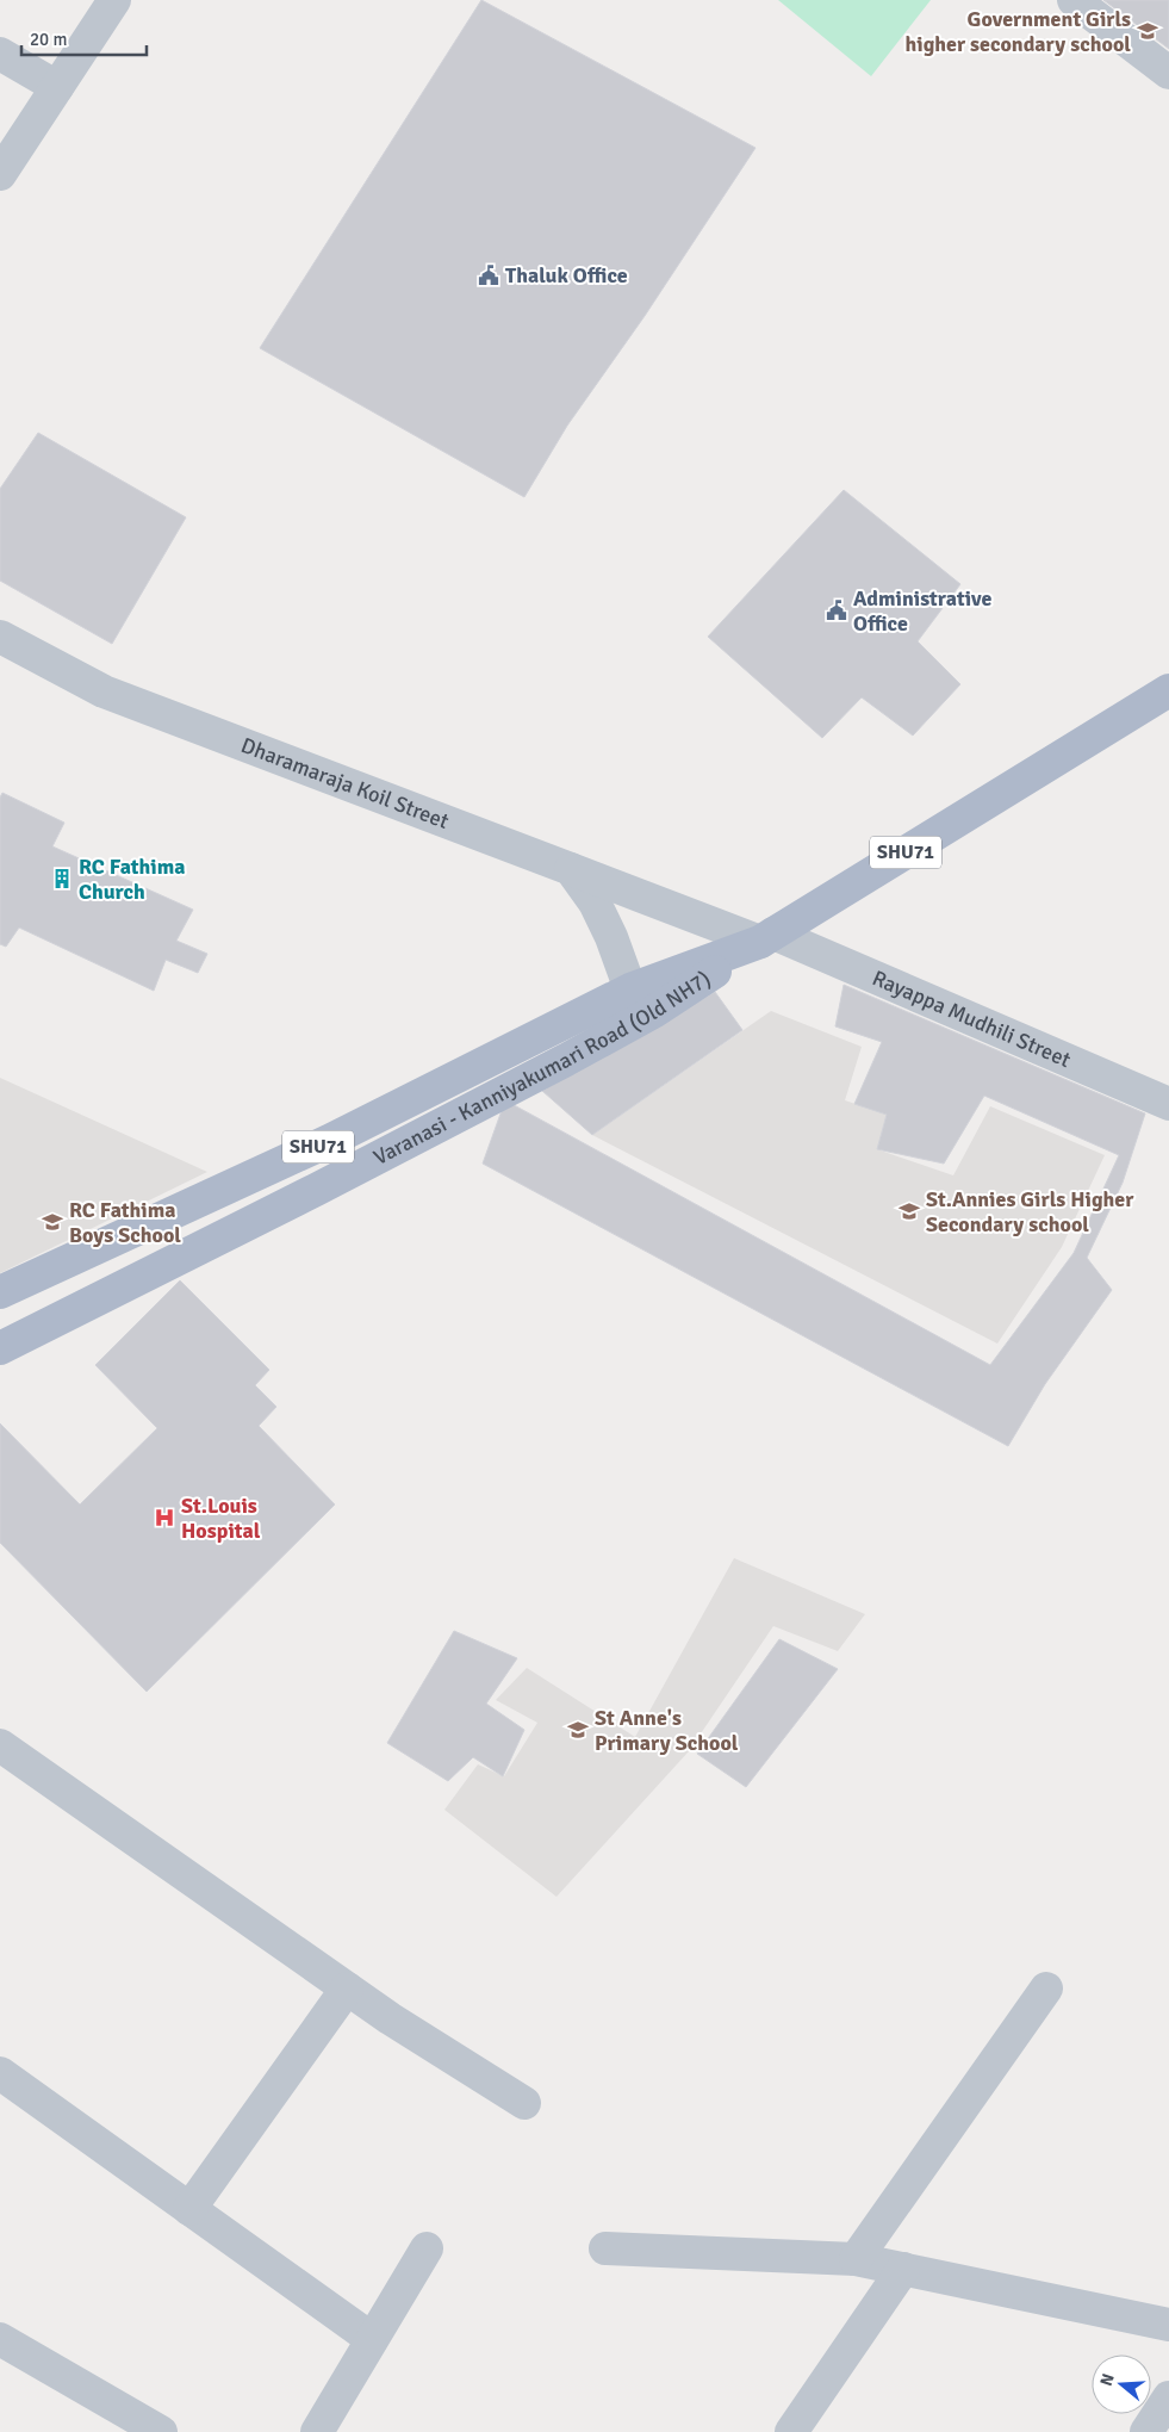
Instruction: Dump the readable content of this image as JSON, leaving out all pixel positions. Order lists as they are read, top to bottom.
{
  "streets": {
    "main road": ["SHU71", "Varanasi - Kanniyakumari Road (Old NH7)"],
    "street": ["Dharamaraja Koil Street", "Rayappa Mudhili Street"]
  },
  "crossings": [
    ["Dharamaraja Koil Street", "Rayappa Mudhili Street"],
    ["Dharamaraja Koil Street", "Varanasi - Kanniyakumari Road (Old NH7)"],
    ["Rayappa Mudhili Street", "Varanasi - Kanniyakumari Road (Old NH7)"]
  ],
  "places": {
    "school or university": [
      "Government Girls higher secondary school",
      "St.Annies Girls Higher Secondary school",
      "RC Fathima Boys School",
      "St Anne's Primary School"
    ],
    "public building": ["Thaluk Office", "Administrative Office"],
    "building": ["RC Fathima Church"],
    "hospital": ["St.Louis Hospital"]
  },
  "scale_bar": "20 m",
  "north": "left"
}
